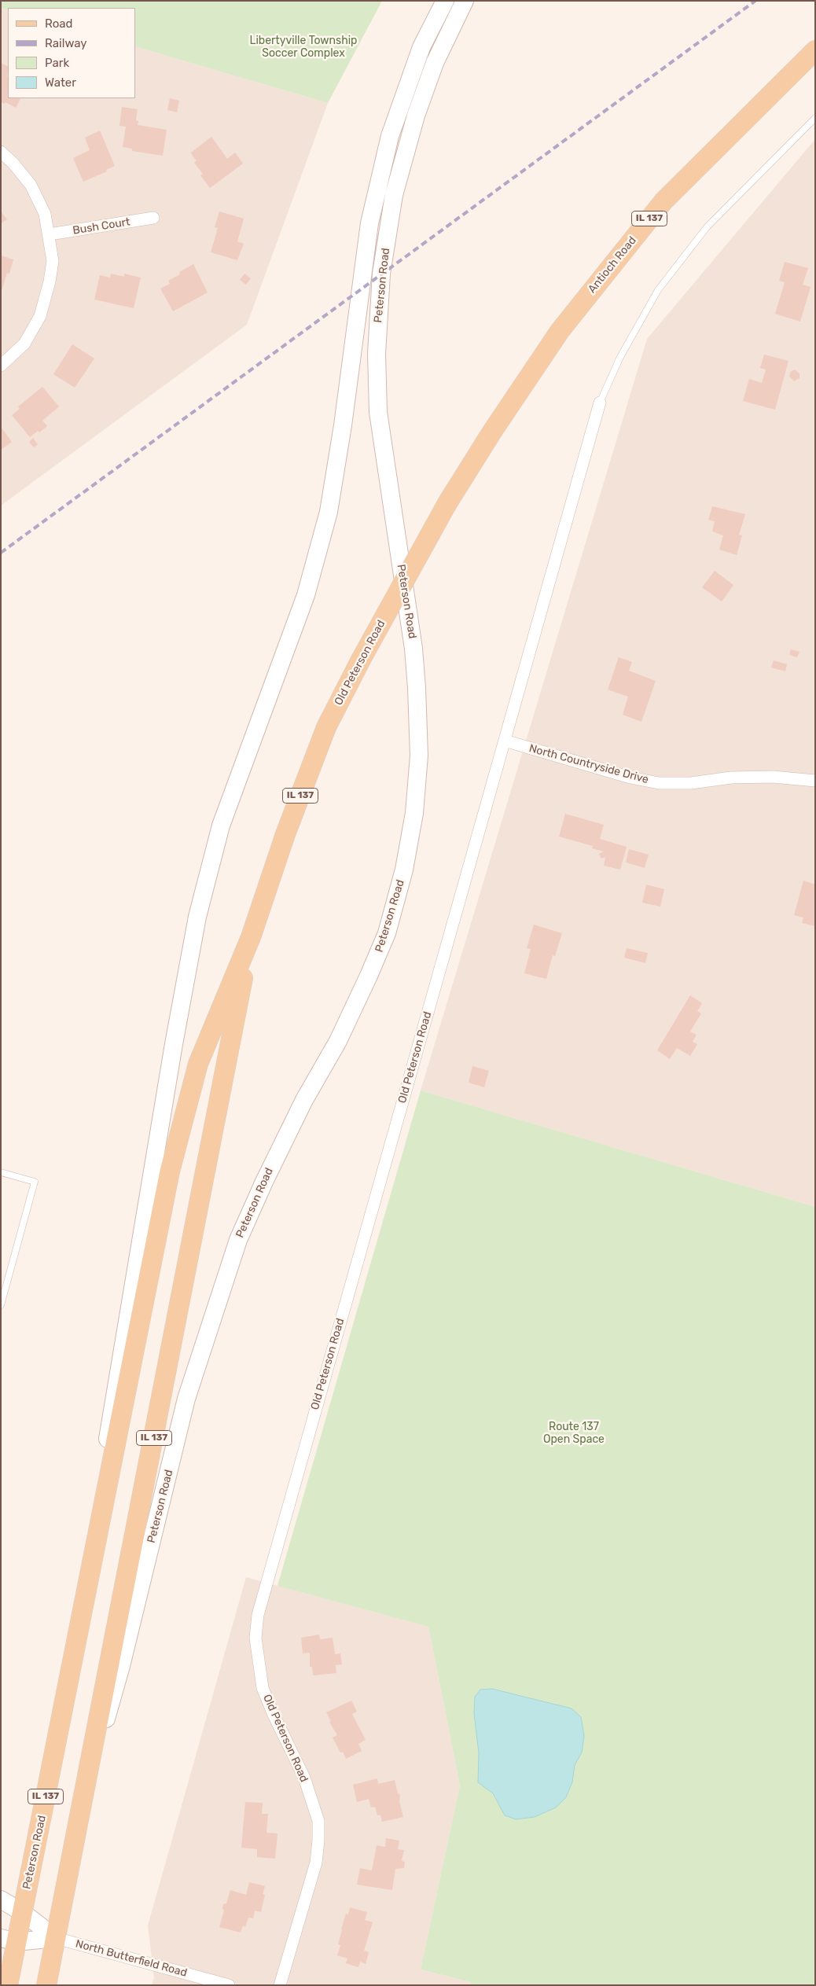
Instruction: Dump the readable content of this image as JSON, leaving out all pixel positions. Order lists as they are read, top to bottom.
{
  "streets": {
    "main road": [
      "IL 137",
      "Antioch Road",
      "Peterson Road",
      "Old Peterson Road",
      "North Butterfield Road"
    ],
    "street": ["Bush Court", "North Countryside Drive"]
  },
  "crossings": [
    ["Antioch Road", "Old Peterson Road"],
    ["Peterson Road", "Old Peterson Road"],
    ["Peterson Road", "North Butterfield Road"],
    ["Old Peterson Road", "North Countryside Drive"]
  ],
  "parks": ["Libertyville Township Soccer Complex", "Route 137 Open Space"],
  "legend": [
    "Road",
    "Railway",
    "Park",
    "Water"
  ]
}
